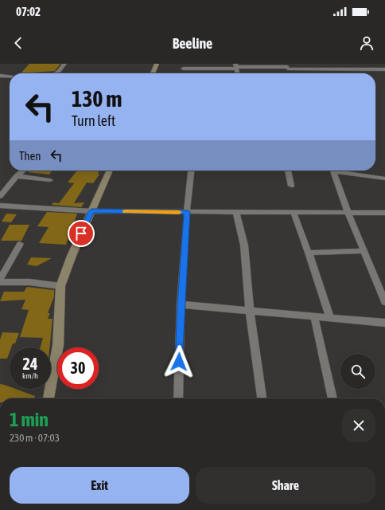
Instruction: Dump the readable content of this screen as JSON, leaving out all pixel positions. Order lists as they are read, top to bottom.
{
  "page": {
    "status": "07:02",
    "header": "Beeline",
    "turn": ["130 m", "Turn left"],
    "then": "Then",
    "speed": "24 km/h",
    "limit": "30",
    "heading": ["1 min", "230 m · 07:03"],
    "buttons": ["Exit", "Share"]
  }
}
